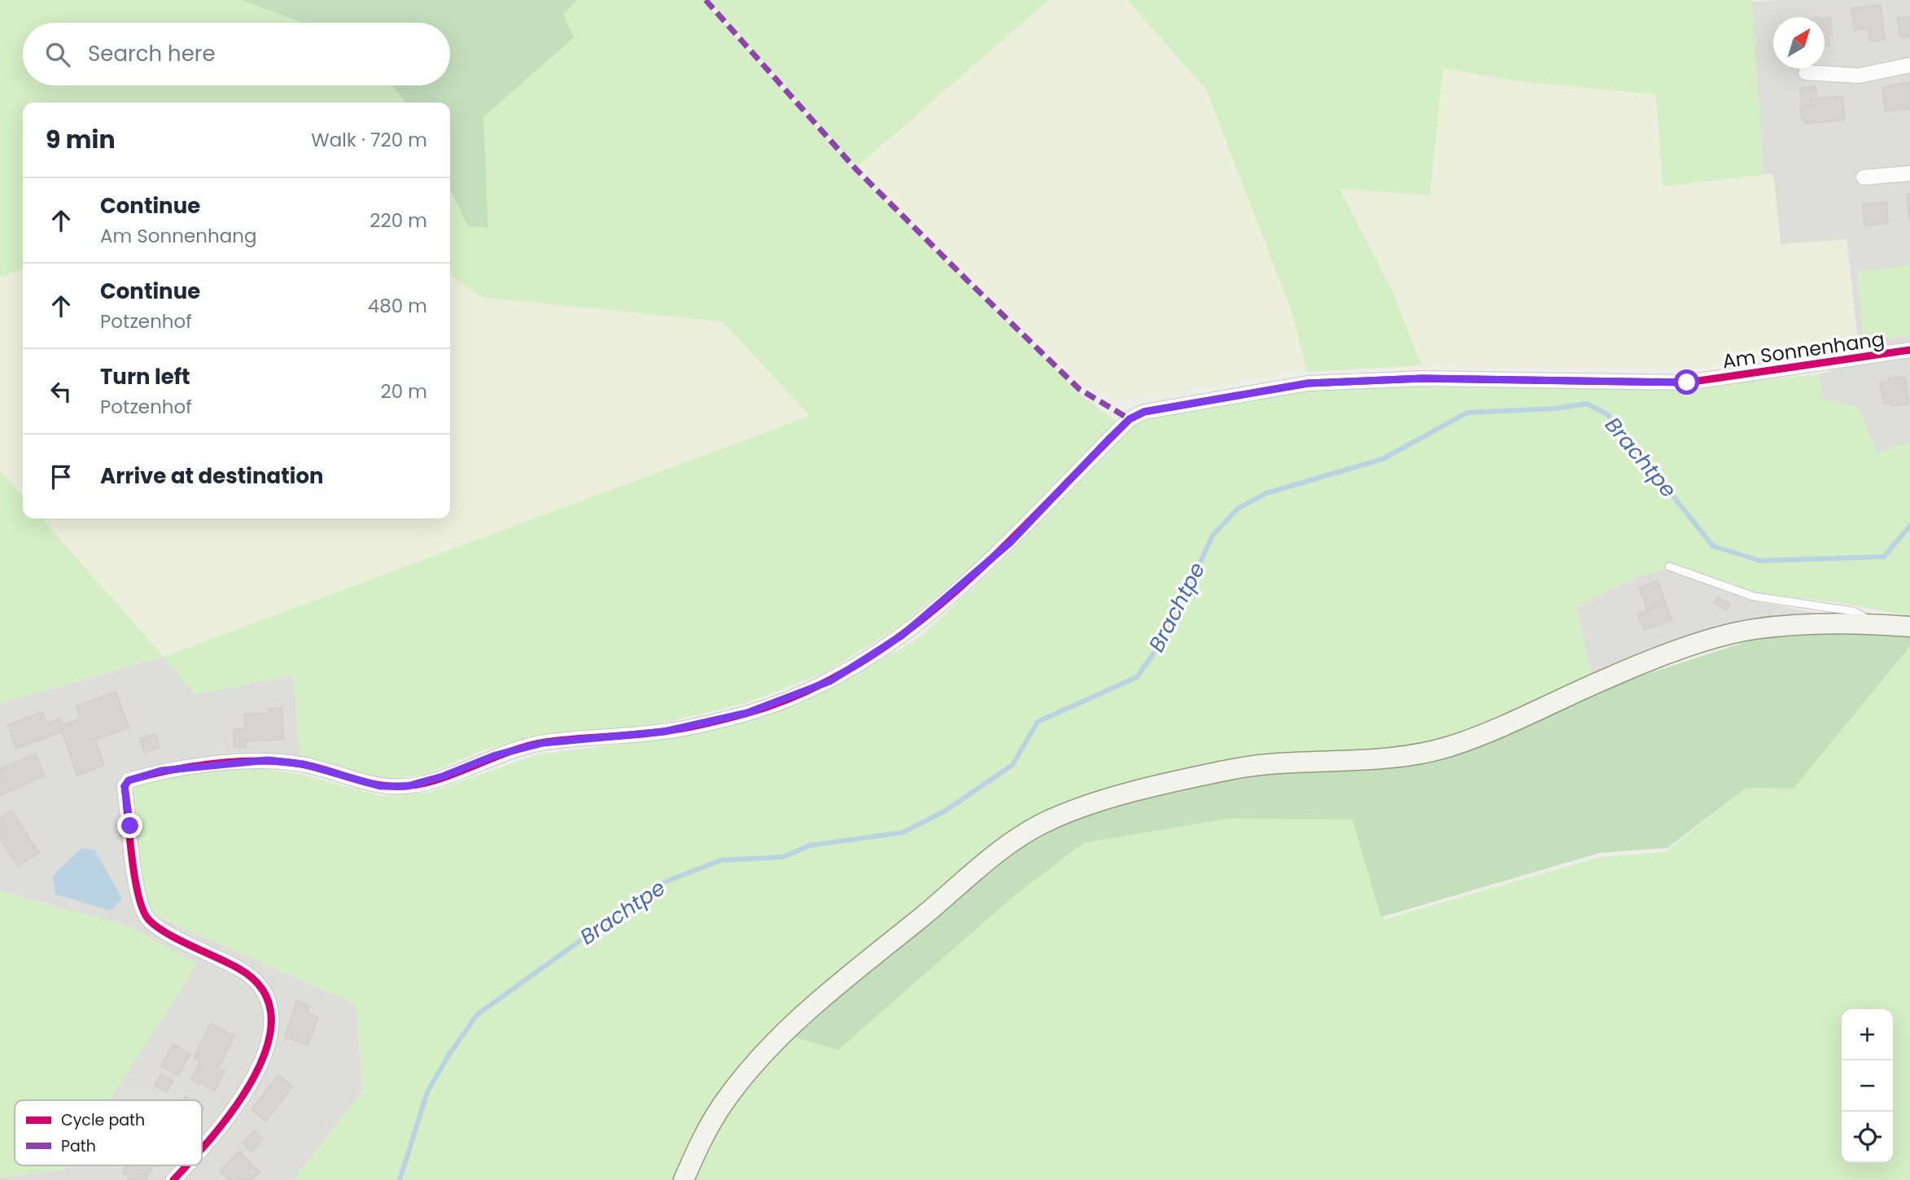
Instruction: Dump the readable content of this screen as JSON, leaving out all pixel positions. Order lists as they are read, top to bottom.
{
  "streets": {
    "street": ["Am Sonnenhang"]
  },
  "water": ["Brachtpe"],
  "legend": ["Cycle path", "Path"],
  "north": "top right",
  "page": {
    "search": "Search here",
    "heading": ["9 min", "Walk · 720 m"],
    "list": [
      ["Continue", "Am Sonnenhang", "220 m"],
      ["Continue", "Potzenhof", "480 m"],
      ["Turn left", "Potzenhof", "20 m"],
      "Arrive at destination"
    ],
    "map_buttons": ["+", "−"]
  }
}
